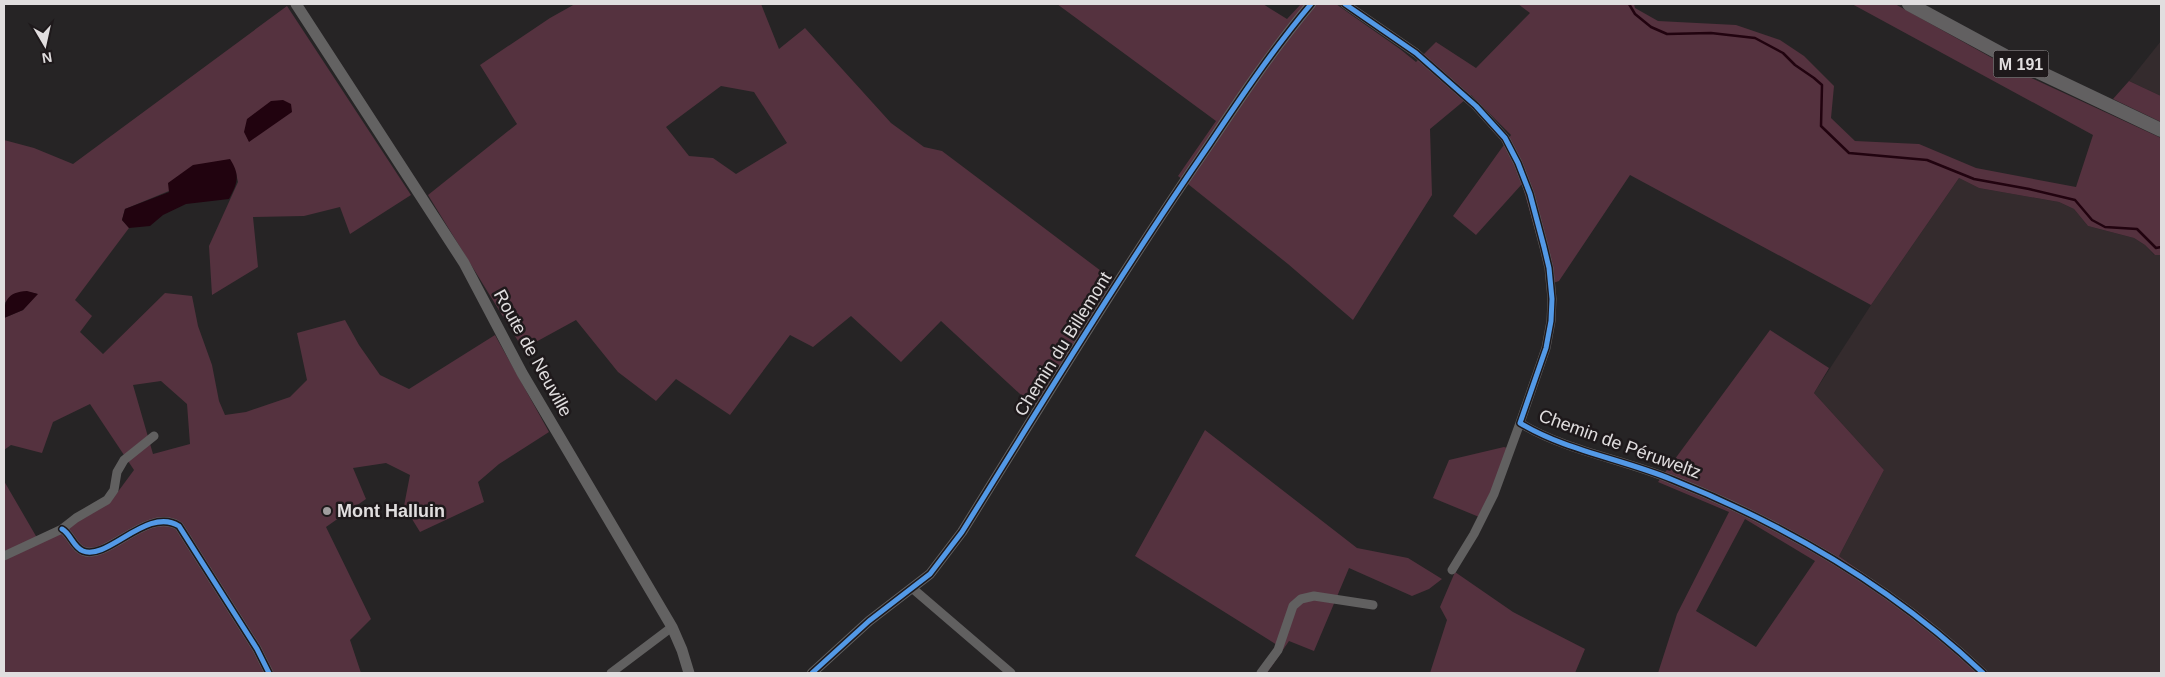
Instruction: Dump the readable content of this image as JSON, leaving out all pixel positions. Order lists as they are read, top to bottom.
{
  "streets": {
    "main road": ["M 191", "Route de Neuville"],
    "street": ["Chemin du Billemont", "Chemin de Péruweltz"]
  },
  "places": ["Mont Halluin"],
  "north": "bottom"
}
